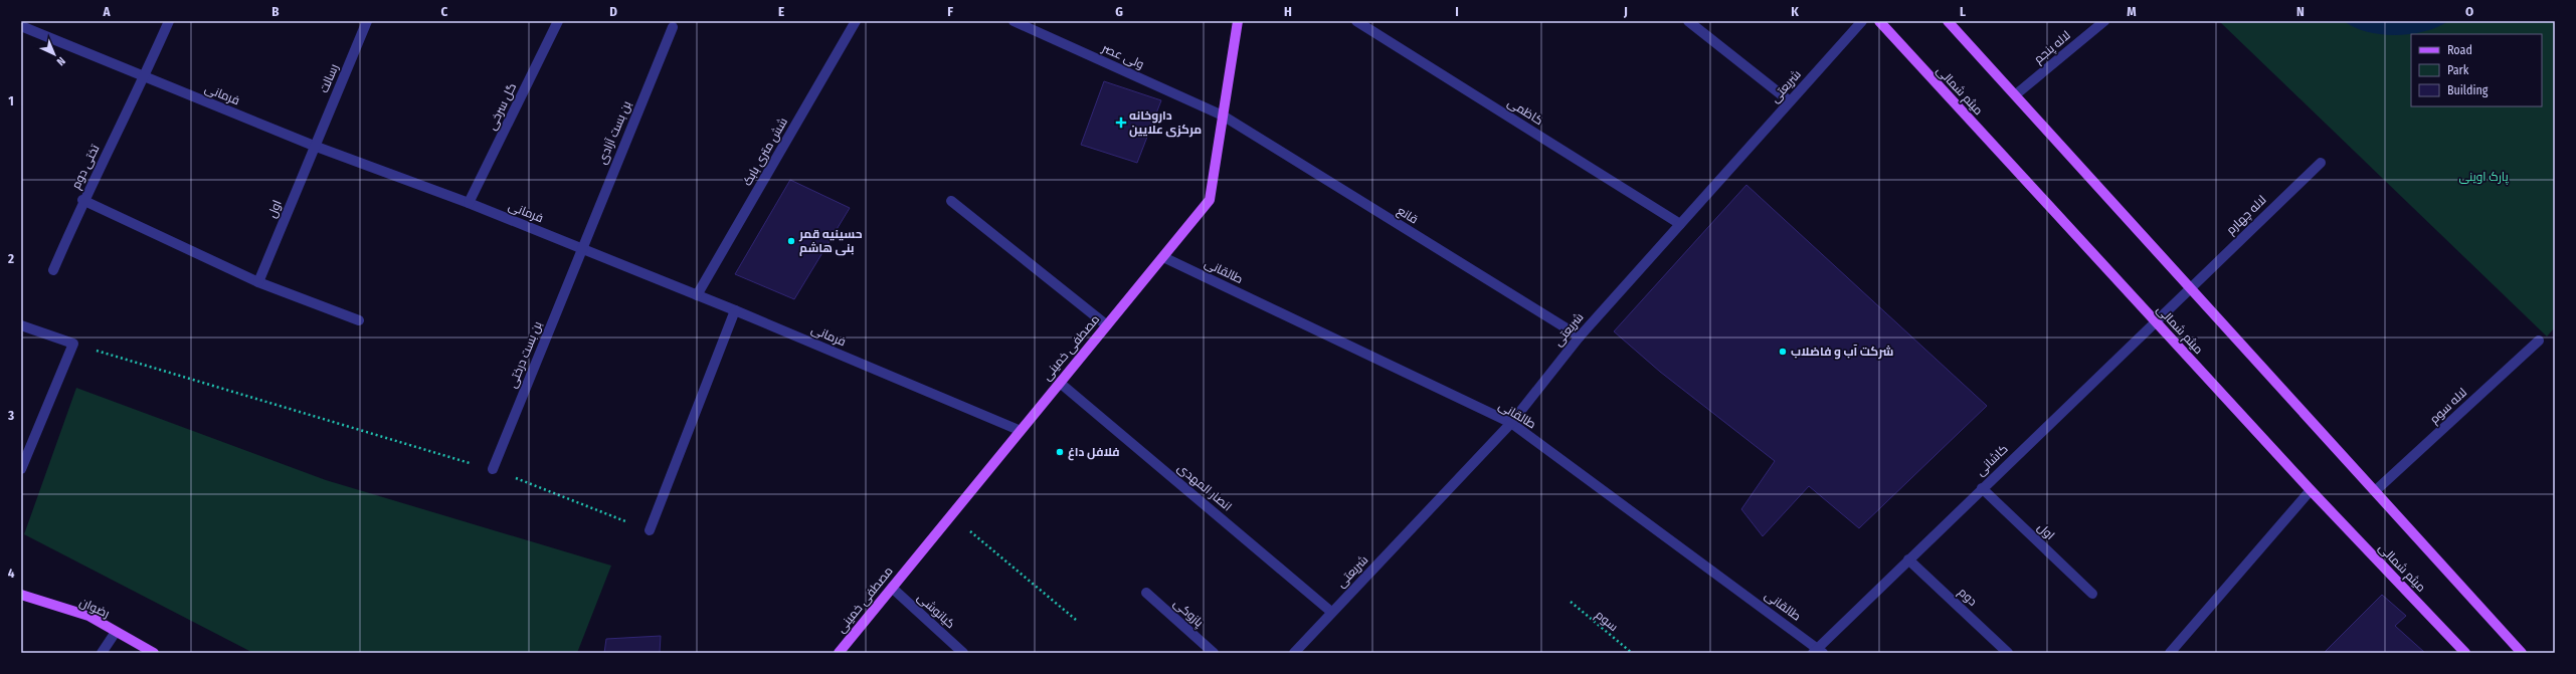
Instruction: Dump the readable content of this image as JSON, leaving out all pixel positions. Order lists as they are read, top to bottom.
{
  "streets": {
    "main road": ["میثم شمالی", "مصطفی خمینی", "رضوان"],
    "street": [
      "لاله پنجم",
      "ولی عصر",
      "رسالت",
      "شریعتی",
      "فرمانی",
      "گل سرخی",
      "کاظمی",
      "بن بست آزادی",
      "شش متری بابک",
      "تختی دوم",
      "اول",
      "قانع",
      "لاله چهارم",
      "طالقانی",
      "بن بست درختی",
      "لاله سوم",
      "کاشانی",
      "انصار المهدی",
      "دوم",
      "کیانوشی",
      "پازوکی"
    ],
    "path": ["سوم"]
  },
  "crossings": [
    ["ولی عصر", "قانع"],
    ["ولی عصر", "مصطفی خمینی"],
    ["رسالت", "فرمانی"],
    ["رسالت", "اول"],
    ["شریعتی", "کاظمی"],
    ["شریعتی", "قانع"],
    ["شریعتی", "طالقانی"],
    ["شریعتی", "انصار المهدی"],
    ["میثم شمالی", "کاشانی"],
    ["فرمانی", "گل سرخی"],
    ["فرمانی", "بن بست آزادی"],
    ["فرمانی", "شش متری بابک"],
    ["فرمانی", "تختی دوم"],
    ["فرمانی", "اول"],
    ["فرمانی", "مصطفی خمینی"],
    ["فرمانی", "بن بست درختی"],
    ["بن بست آزادی", "بن بست درختی"],
    ["اول", "کاشانی"],
    ["قانع", "مصطفی خمینی"],
    ["لاله چهارم", "کاشانی"],
    ["طالقانی", "مصطفی خمینی"],
    ["طالقانی", "کاشانی"],
    ["مصطفی خمینی", "انصار المهدی"],
    ["مصطفی خمینی", "کیانوشی"],
    ["کاشانی", "دوم"]
  ],
  "parks": ["پارک اوینی"],
  "places": {
    "health": ["داروخانه مرکزی علایین"],
    "other": ["حسینیه قمر بنی هاشم", "شرکت آب و فاضلاب", "فلافل داغ"]
  },
  "legend": ["Road", "Park", "Building"],
  "north": "bottom right",
  "grid": {
    "columns": [
      "A",
      "B",
      "C",
      "D",
      "E",
      "F",
      "G",
      "H",
      "I",
      "J",
      "K",
      "L",
      "M",
      "N",
      "O"
    ],
    "rows": [
      "1",
      "2",
      "3",
      "4"
    ]
  }
}
